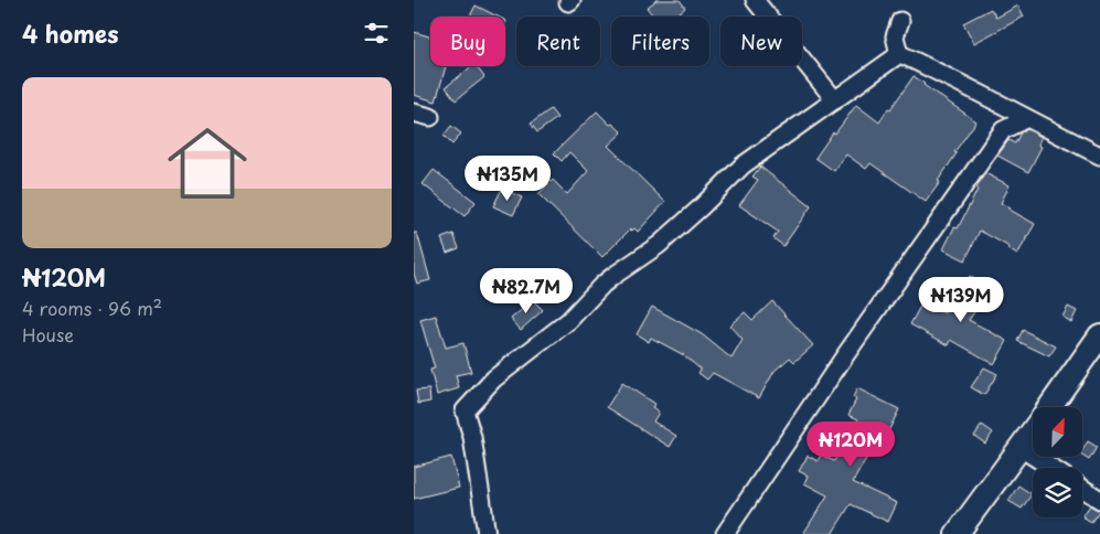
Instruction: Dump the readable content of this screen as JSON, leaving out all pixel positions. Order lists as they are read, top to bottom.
{
  "north": "top right",
  "page": {
    "heading": "4 homes",
    "chip": [
      "Buy",
      "Rent",
      "Filters",
      "New"
    ],
    "list": [
      {
        "name": "₦120M",
        "note": "4 rooms · 96 m² · House"
      }
    ],
    "price": [
      "₦135M",
      "₦82.7M",
      "₦139M",
      "₦120M"
    ]
  }
}
